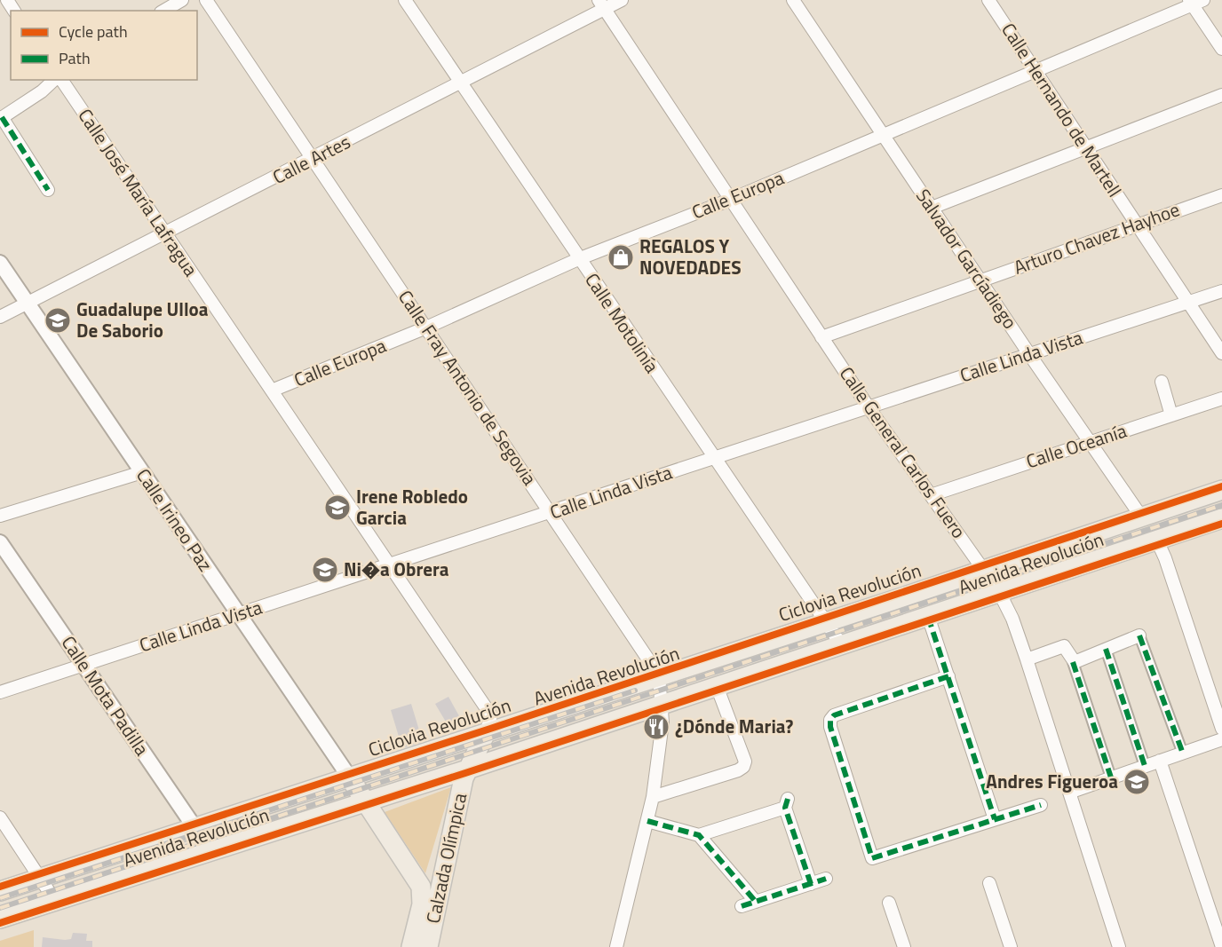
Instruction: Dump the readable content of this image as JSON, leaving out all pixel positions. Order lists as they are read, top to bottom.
{
  "streets": {
    "main road": ["Avenida Revolución", "Calzada Olímpica"],
    "street": [
      "Calle Hernando de Martell",
      "Calle Artes",
      "Calle José María Lafragua",
      "Calle Europa",
      "Arturo Chavez Hayhoe",
      "Salvador Garcíadiego",
      "Calle Motolinía",
      "Calle Linda Vista",
      "Calle Fray Antonio de Segovia",
      "Calle Oceanía",
      "Calle General Carlos Fuero",
      "Calle Irineo Paz",
      "Calle Mota Padilla"
    ],
    "cycle path": ["Ciclovia Revolución"]
  },
  "crossings": [
    ["Calle Hernando de Martell", "Calle Europa"],
    ["Calle Hernando de Martell", "Arturo Chavez Hayhoe"],
    ["Calle Hernando de Martell", "Calle Linda Vista"],
    ["Calle Artes", "Calle José María Lafragua"],
    ["Calle Artes", "Calle Motolinía"],
    ["Calle Artes", "Calle Fray Antonio de Segovia"],
    ["Calle Artes", "Calle General Carlos Fuero"],
    ["Calle Artes", "Calle Irineo Paz"],
    ["Calle José María Lafragua", "Calle Europa"],
    ["Calle José María Lafragua", "Calle Linda Vista"],
    ["Calle José María Lafragua", "Avenida Revolución"],
    ["Calle José María Lafragua", "Calzada Olímpica"],
    ["Calle Europa", "Salvador Garcíadiego"],
    ["Calle Europa", "Calle Motolinía"],
    ["Calle Europa", "Calle Fray Antonio de Segovia"],
    ["Calle Europa", "Calle General Carlos Fuero"],
    ["Arturo Chavez Hayhoe", "Salvador Garcíadiego"],
    ["Arturo Chavez Hayhoe", "Calle General Carlos Fuero"],
    ["Salvador Garcíadiego", "Calle Linda Vista"],
    ["Salvador Garcíadiego", "Calle Oceanía"],
    ["Salvador Garcíadiego", "Avenida Revolución"],
    ["Calle Motolinía", "Calle Linda Vista"],
    ["Calle Motolinía", "Avenida Revolución"],
    ["Calle Linda Vista", "Calle Fray Antonio de Segovia"],
    ["Calle Linda Vista", "Calle General Carlos Fuero"],
    ["Calle Linda Vista", "Calle Irineo Paz"],
    ["Calle Linda Vista", "Calle Mota Padilla"],
    ["Calle Fray Antonio de Segovia", "Avenida Revolución"],
    ["Calle Oceanía", "Calle General Carlos Fuero"],
    ["Calle General Carlos Fuero", "Avenida Revolución"],
    ["Calle Irineo Paz", "Avenida Revolución"],
    ["Calle Irineo Paz", "Calzada Olímpica"],
    ["Avenida Revolución", "Calle Mota Padilla"],
    ["Avenida Revolución", "Calzada Olímpica"]
  ],
  "places": {
    "shop": ["REGALOS Y NOVEDADES"],
    "school or university": [
      "Guadalupe Ulloa De Saborio",
      "Irene Robledo Garcia",
      "Ni�a Obrera",
      "Andres Figueroa"
    ],
    "restaurant": ["¿Dónde Maria?"]
  },
  "legend": ["Cycle path", "Path"]
}
